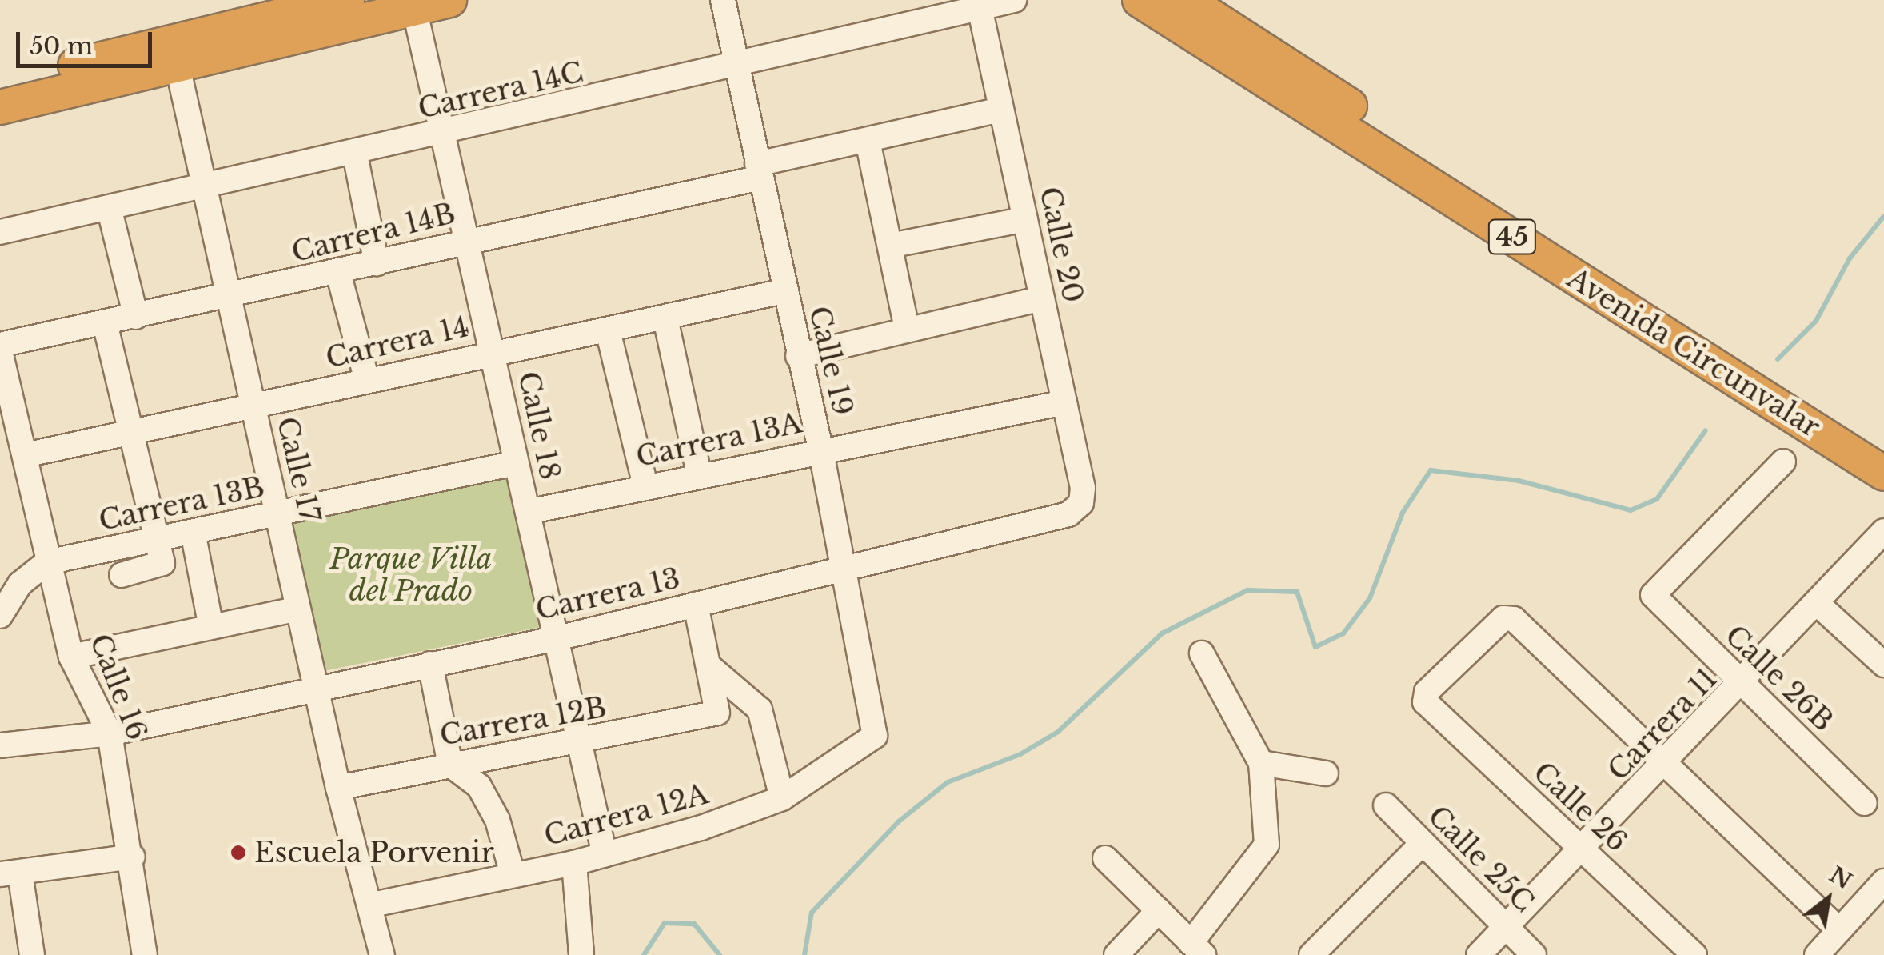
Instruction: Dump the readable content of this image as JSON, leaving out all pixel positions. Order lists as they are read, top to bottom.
{
  "streets": {
    "highway": ["45", "Avenida Circunvalar"],
    "street": [
      "Carrera 14C",
      "Carrera 14B",
      "Calle 20",
      "Carrera 14",
      "Calle 19",
      "Calle 18",
      "Carrera 13A",
      "Calle 17",
      "Carrera 13B",
      "Carrera 13",
      "Calle 26B",
      "Calle 16",
      "Carrera 12B",
      "Carrera 11",
      "Calle 26",
      "Carrera 12A",
      "Calle 25C"
    ]
  },
  "crossings": [
    ["Carrera 14C", "Calle 20"],
    ["Carrera 14C", "Calle 19"],
    ["Carrera 14C", "Calle 18"],
    ["Carrera 14C", "Calle 17"],
    ["Carrera 14B", "Calle 20"],
    ["Carrera 14B", "Calle 19"],
    ["Carrera 14B", "Calle 18"],
    ["Carrera 14B", "Calle 17"],
    ["Carrera 14B", "Calle 16"],
    ["Calle 20", "Carrera 13A"],
    ["Calle 20", "Carrera 13"],
    ["Carrera 14", "Calle 19"],
    ["Carrera 14", "Calle 18"],
    ["Carrera 14", "Calle 17"],
    ["Carrera 14", "Calle 16"],
    ["Calle 19", "Carrera 13A"],
    ["Calle 19", "Carrera 13"],
    ["Calle 19", "Carrera 12A"],
    ["Calle 18", "Carrera 13A"],
    ["Calle 18", "Carrera 13B"],
    ["Calle 18", "Carrera 13"],
    ["Calle 18", "Carrera 12B"],
    ["Calle 18", "Carrera 12A"],
    ["Calle 17", "Carrera 13B"],
    ["Calle 17", "Carrera 13"],
    ["Calle 17", "Carrera 12B"],
    ["Calle 17", "Carrera 12A"],
    ["Carrera 13B", "Calle 16"],
    ["Carrera 13", "Calle 16"],
    ["Calle 26B", "Carrera 11"],
    ["Carrera 11", "Calle 26"],
    ["Carrera 11", "Calle 25C"]
  ],
  "parks": ["Parque Villa del Prado"],
  "places": ["Escuela Porvenir"],
  "scale_bar": "50 m",
  "north": "top right"
}
